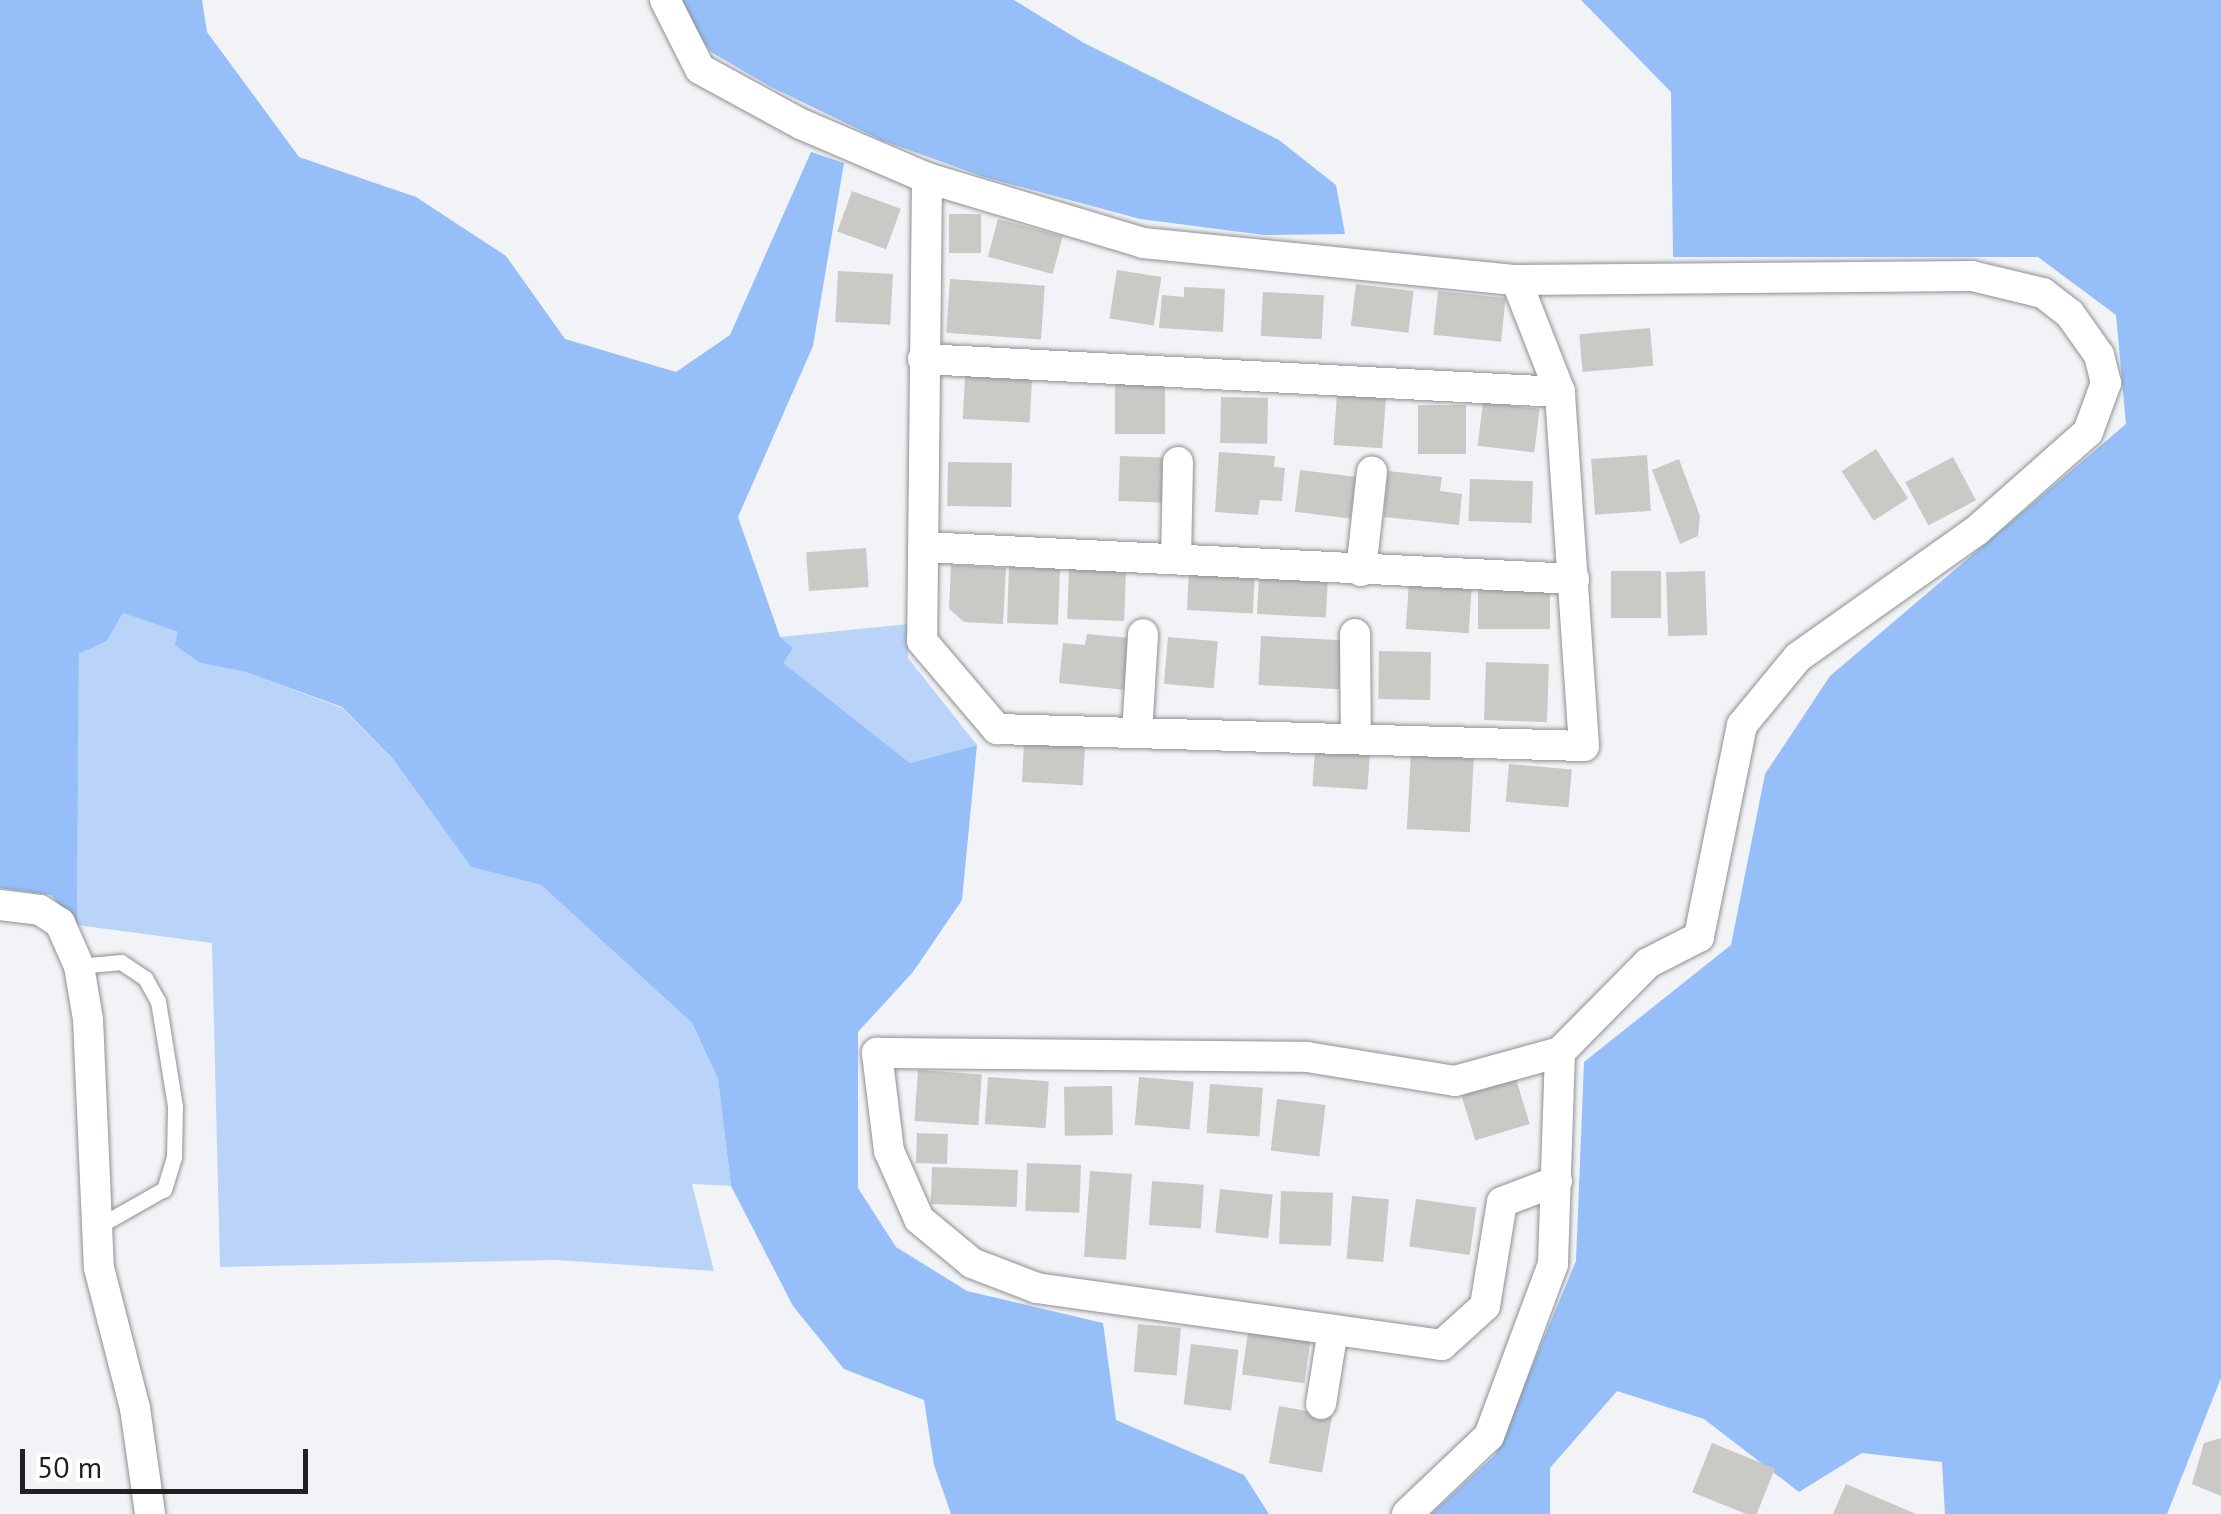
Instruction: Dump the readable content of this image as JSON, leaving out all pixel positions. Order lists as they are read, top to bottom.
{
  "scale_bar": "50 m"
}
